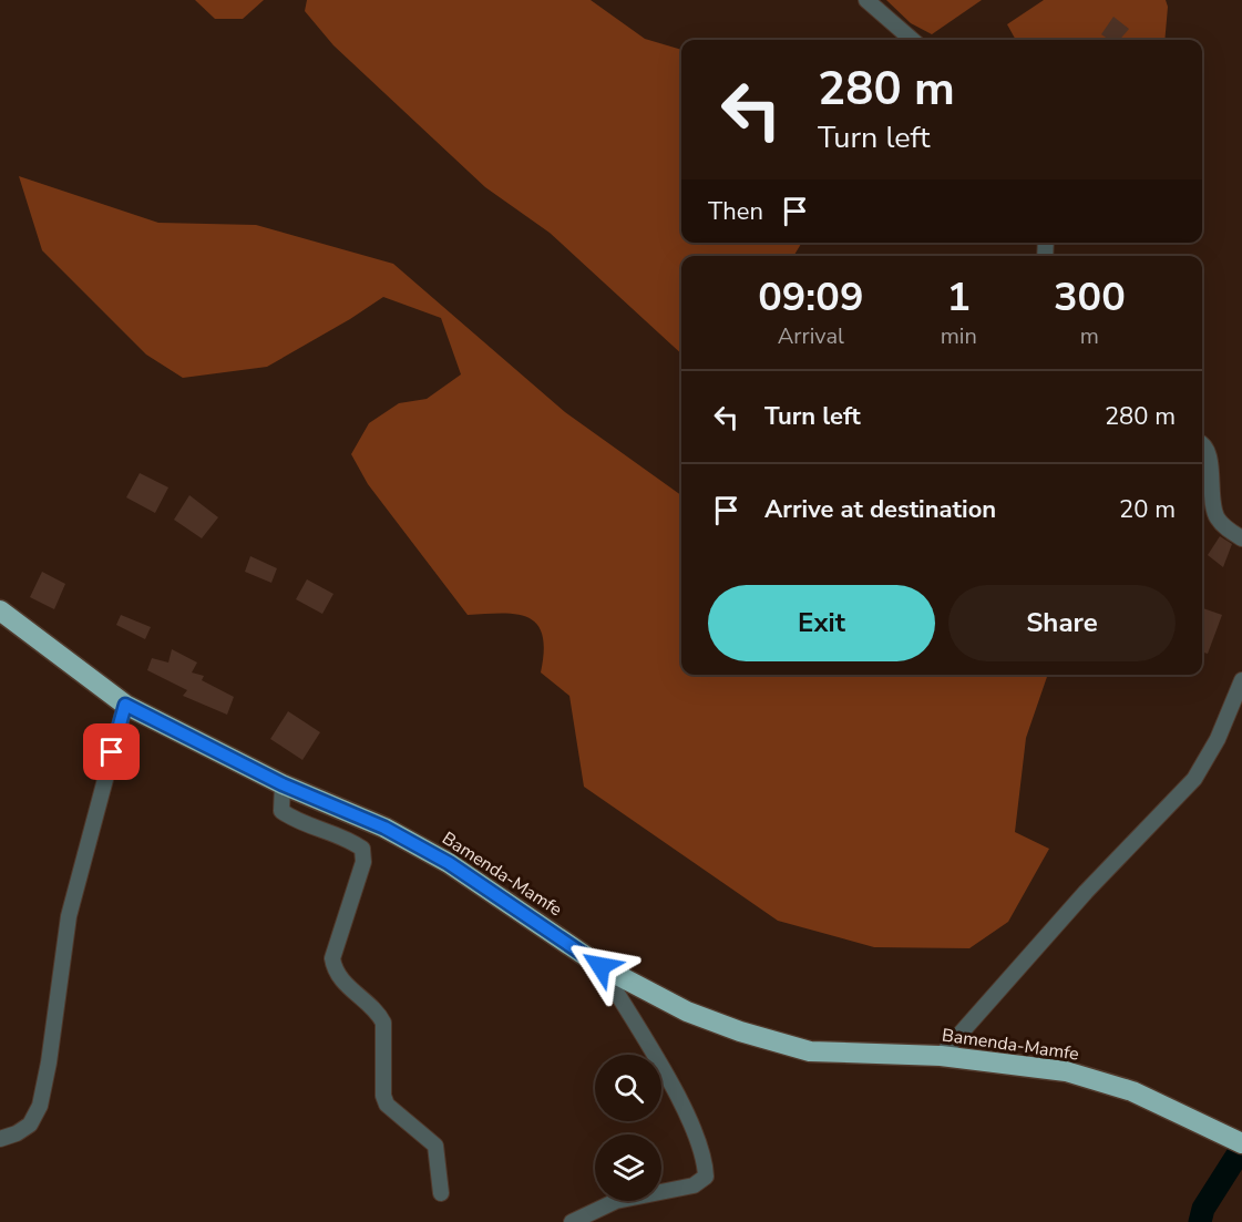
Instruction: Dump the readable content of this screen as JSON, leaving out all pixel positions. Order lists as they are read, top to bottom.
{
  "streets": {
    "highway": ["Bamenda-Mamfe"]
  },
  "page": {
    "turn": ["280 m", "Turn left"],
    "then": "Then",
    "eta": [
      "09:09",
      "Arrival",
      "1",
      "min",
      "300",
      "m"
    ],
    "list": [
      {
        "name": "Turn left",
        "value": "280 m"
      },
      {
        "name": "Arrive at destination",
        "value": "20 m"
      }
    ],
    "buttons": ["Exit", "Share"]
  }
}
